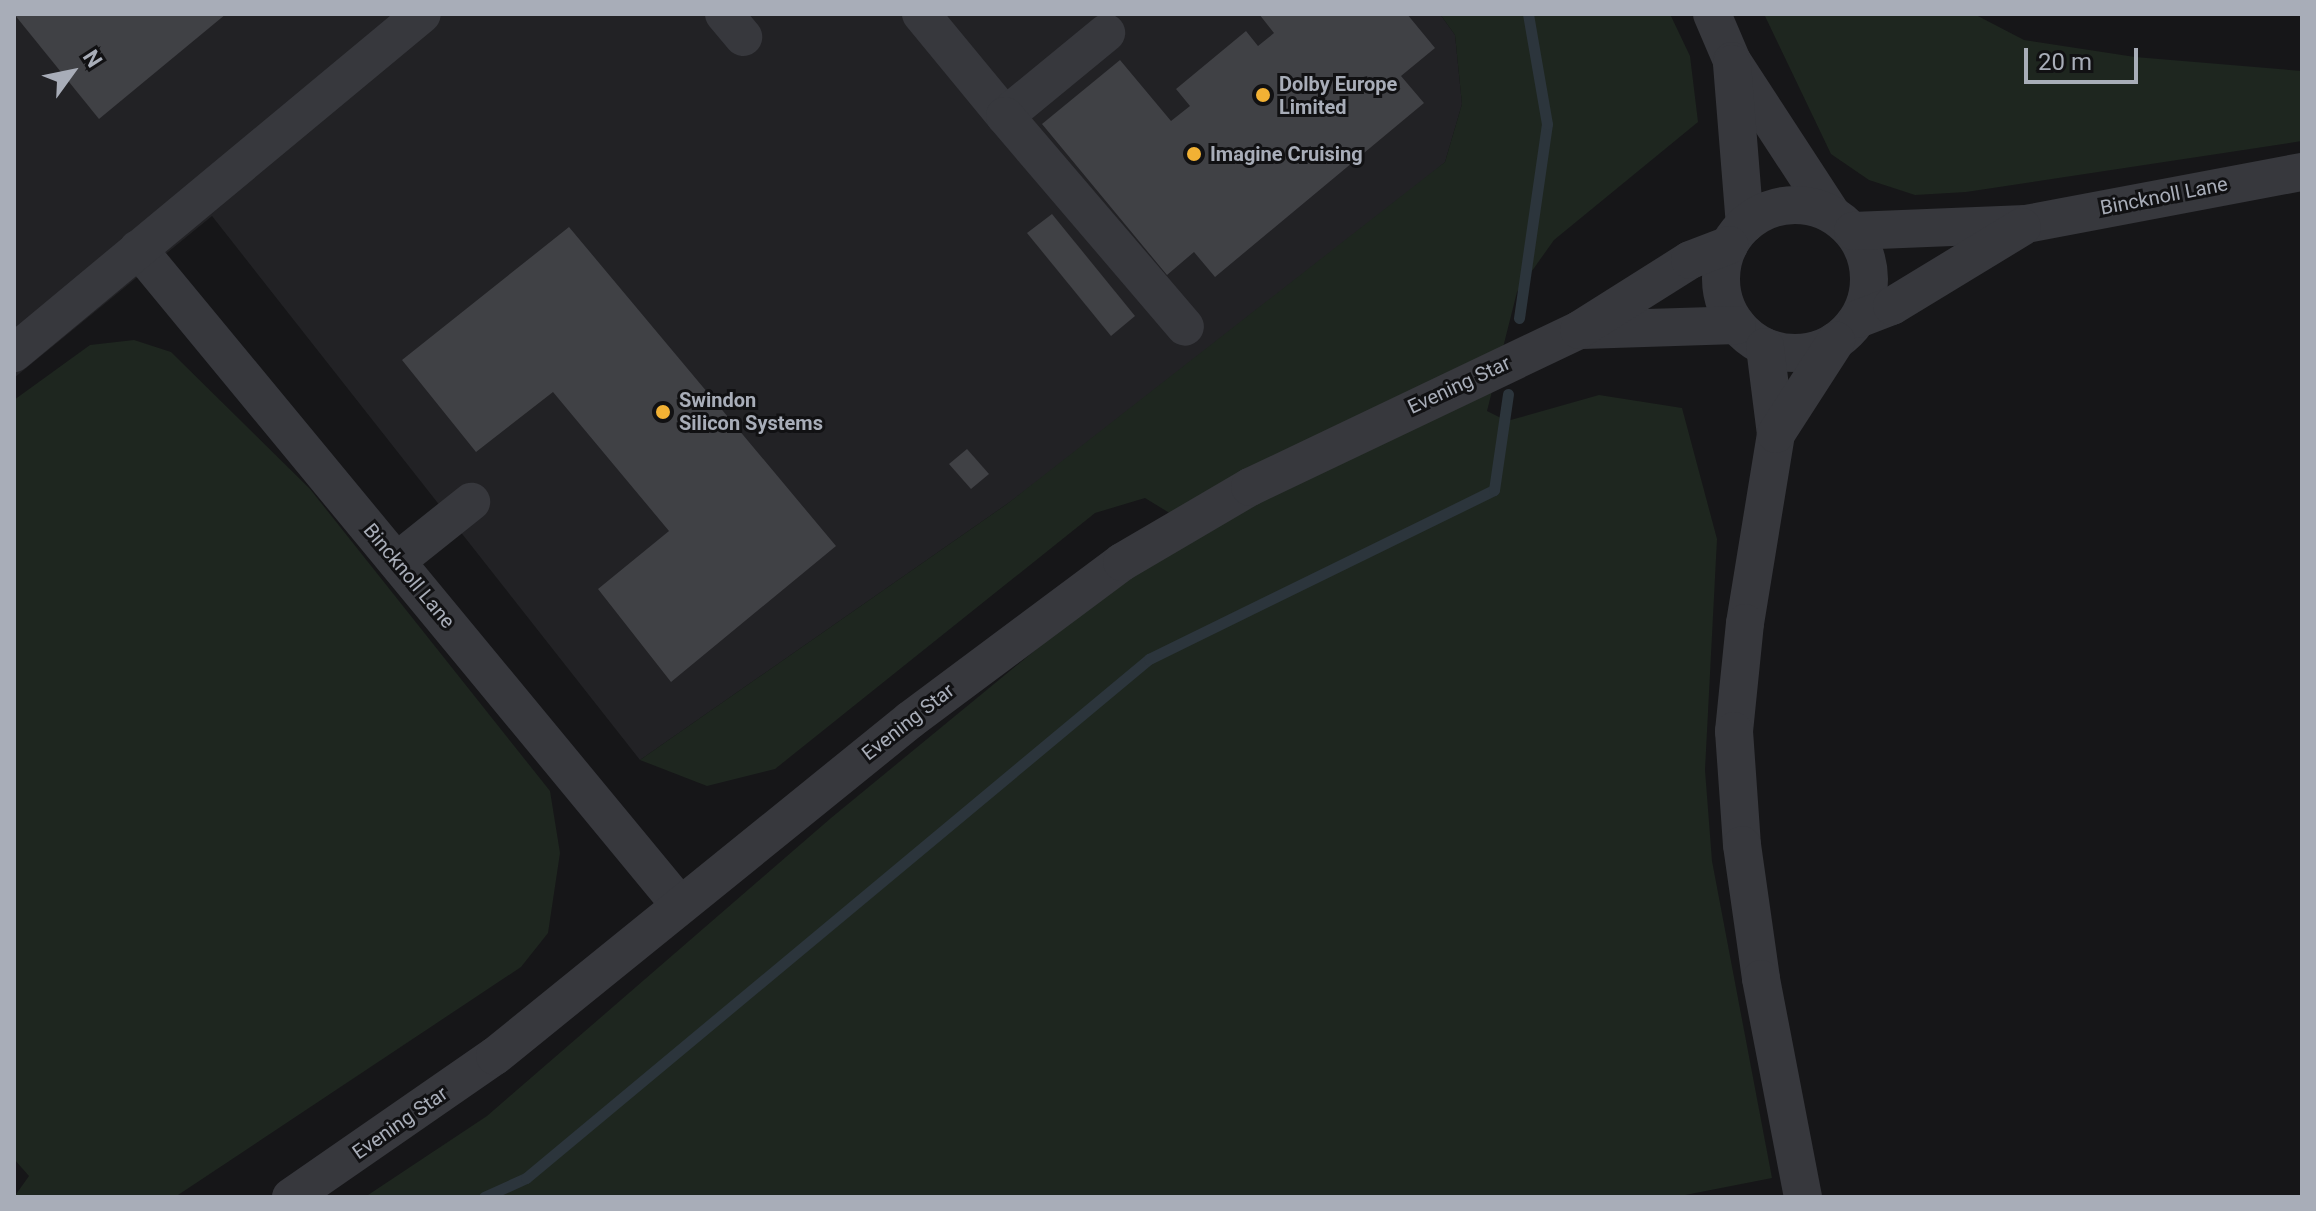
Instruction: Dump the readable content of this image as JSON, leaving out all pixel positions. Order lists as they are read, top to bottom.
{
  "streets": {
    "street": ["Bincknoll Lane", "Evening Star"]
  },
  "crossings": [
    ["Bincknoll Lane", "Evening Star"]
  ],
  "places": ["Dolby Europe Limited", "Imagine Cruising", "Swindon Silicon Systems"],
  "scale_bar": "20 m",
  "north": "top right"
}
